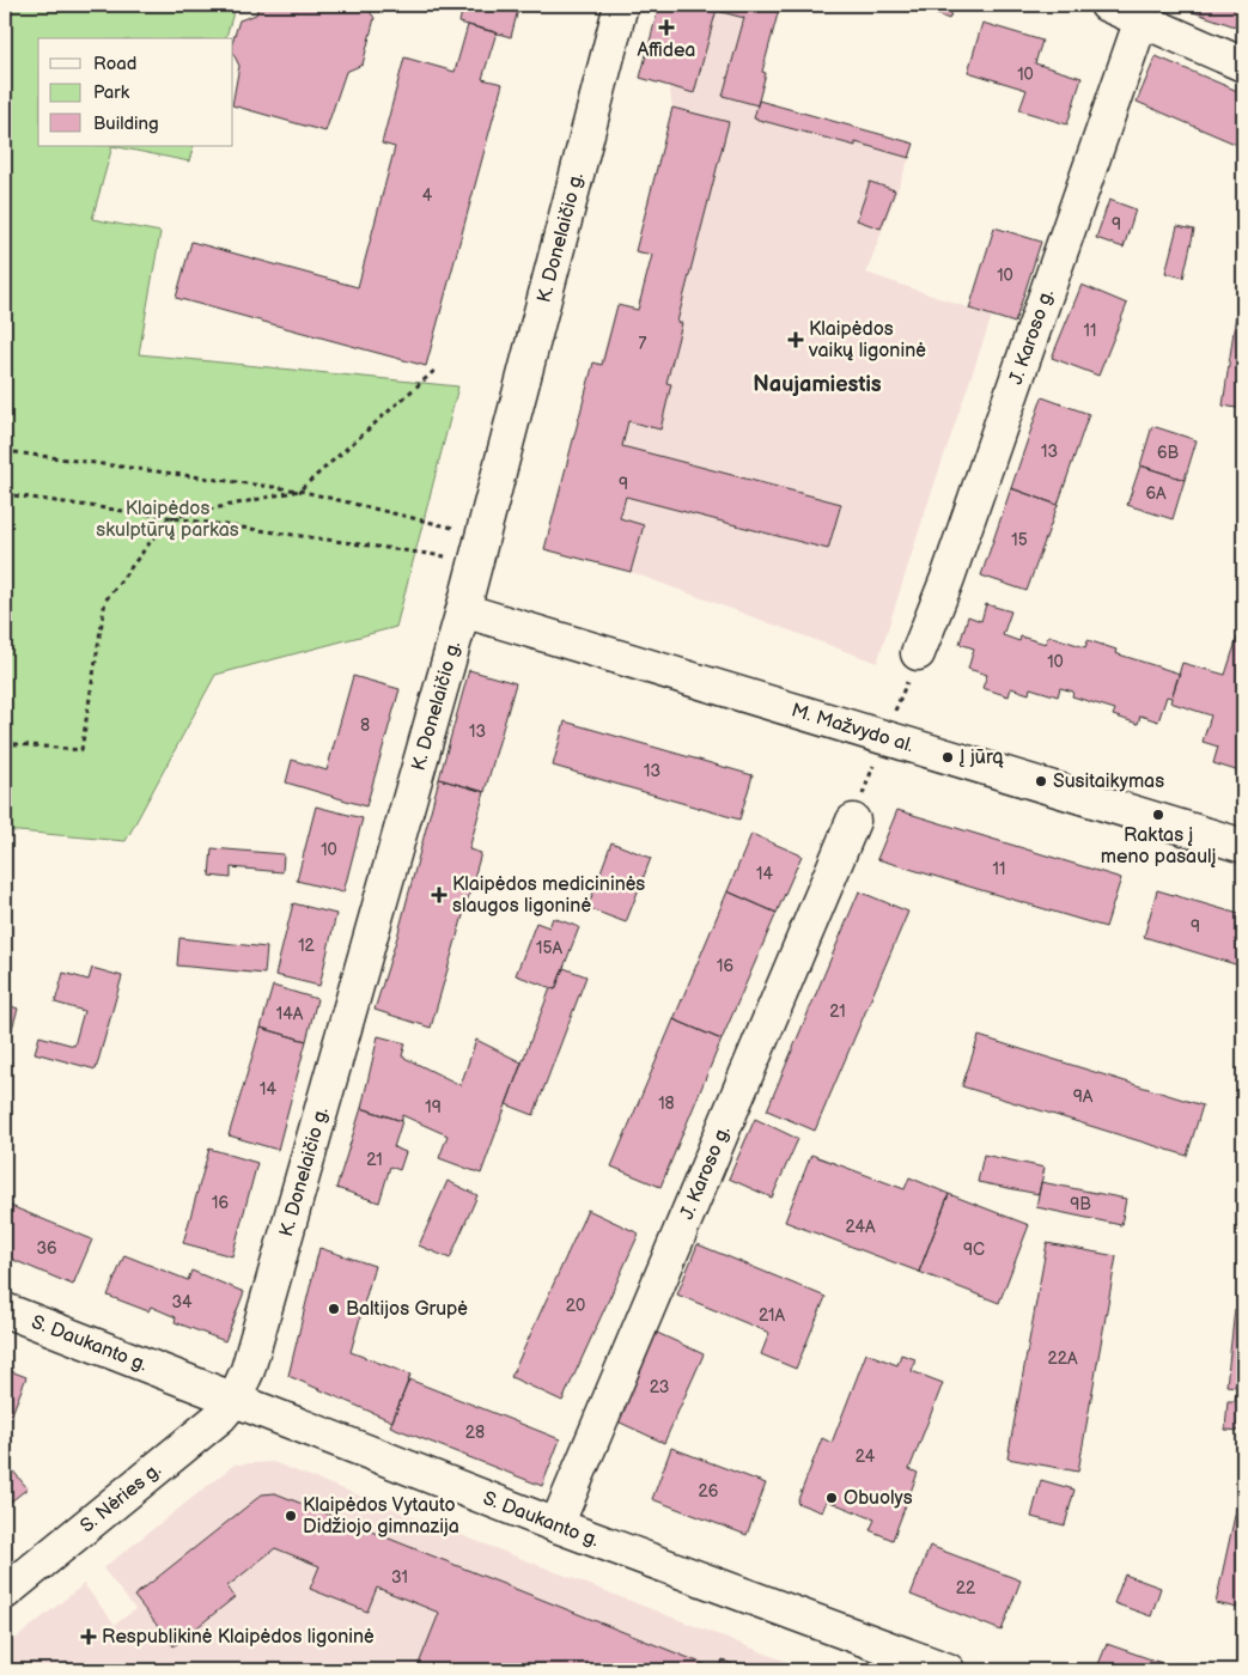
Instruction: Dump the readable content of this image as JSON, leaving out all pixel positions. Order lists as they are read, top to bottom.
{
  "streets": {
    "street": [
      "K. Donelaičio g.",
      "J. Karoso g.",
      "M. Mažvydo al.",
      "S. Daukanto g.",
      "S. Nėries g."
    ]
  },
  "crossings": [
    ["K. Donelaičio g.", "M. Mažvydo al."],
    ["K. Donelaičio g.", "S. Daukanto g."],
    ["K. Donelaičio g.", "S. Nėries g."],
    ["J. Karoso g.", "S. Daukanto g."],
    ["S. Daukanto g.", "S. Nėries g."]
  ],
  "districts": ["Naujamiestis"],
  "parks": ["Klaipėdos skulptūrų parkas"],
  "places": {
    "health": [
      "Affidea",
      "Klaipėdos vaikų ligoninė",
      "Klaipėdos medicininės slaugos ligoninė",
      "Respublikinė Klaipėdos ligoninė"
    ],
    "other": [
      "Į jūrą",
      "Susitaikymas",
      "Raktas į meno pasaulį",
      "Baltijos Grupė",
      "Obuolys",
      "Klaipėdos Vytauto Didžiojo gimnazija"
    ]
  },
  "house_numbers": [
    "10",
    "4",
    "9",
    "10",
    "11",
    "7",
    "13",
    "6B",
    "9",
    "6A",
    "15",
    "10",
    "8",
    "13",
    "13",
    "10",
    "11",
    "14",
    "9",
    "12",
    "15A",
    "16",
    "21",
    "14A",
    "14",
    "9A",
    "18",
    "19",
    "21",
    "16",
    "9B",
    "24A",
    "36",
    "9C",
    "34",
    "20",
    "21A",
    "22A",
    "23",
    "28",
    "24",
    "26",
    "31",
    "22"
  ],
  "legend": ["Road", "Park", "Building"]
}
